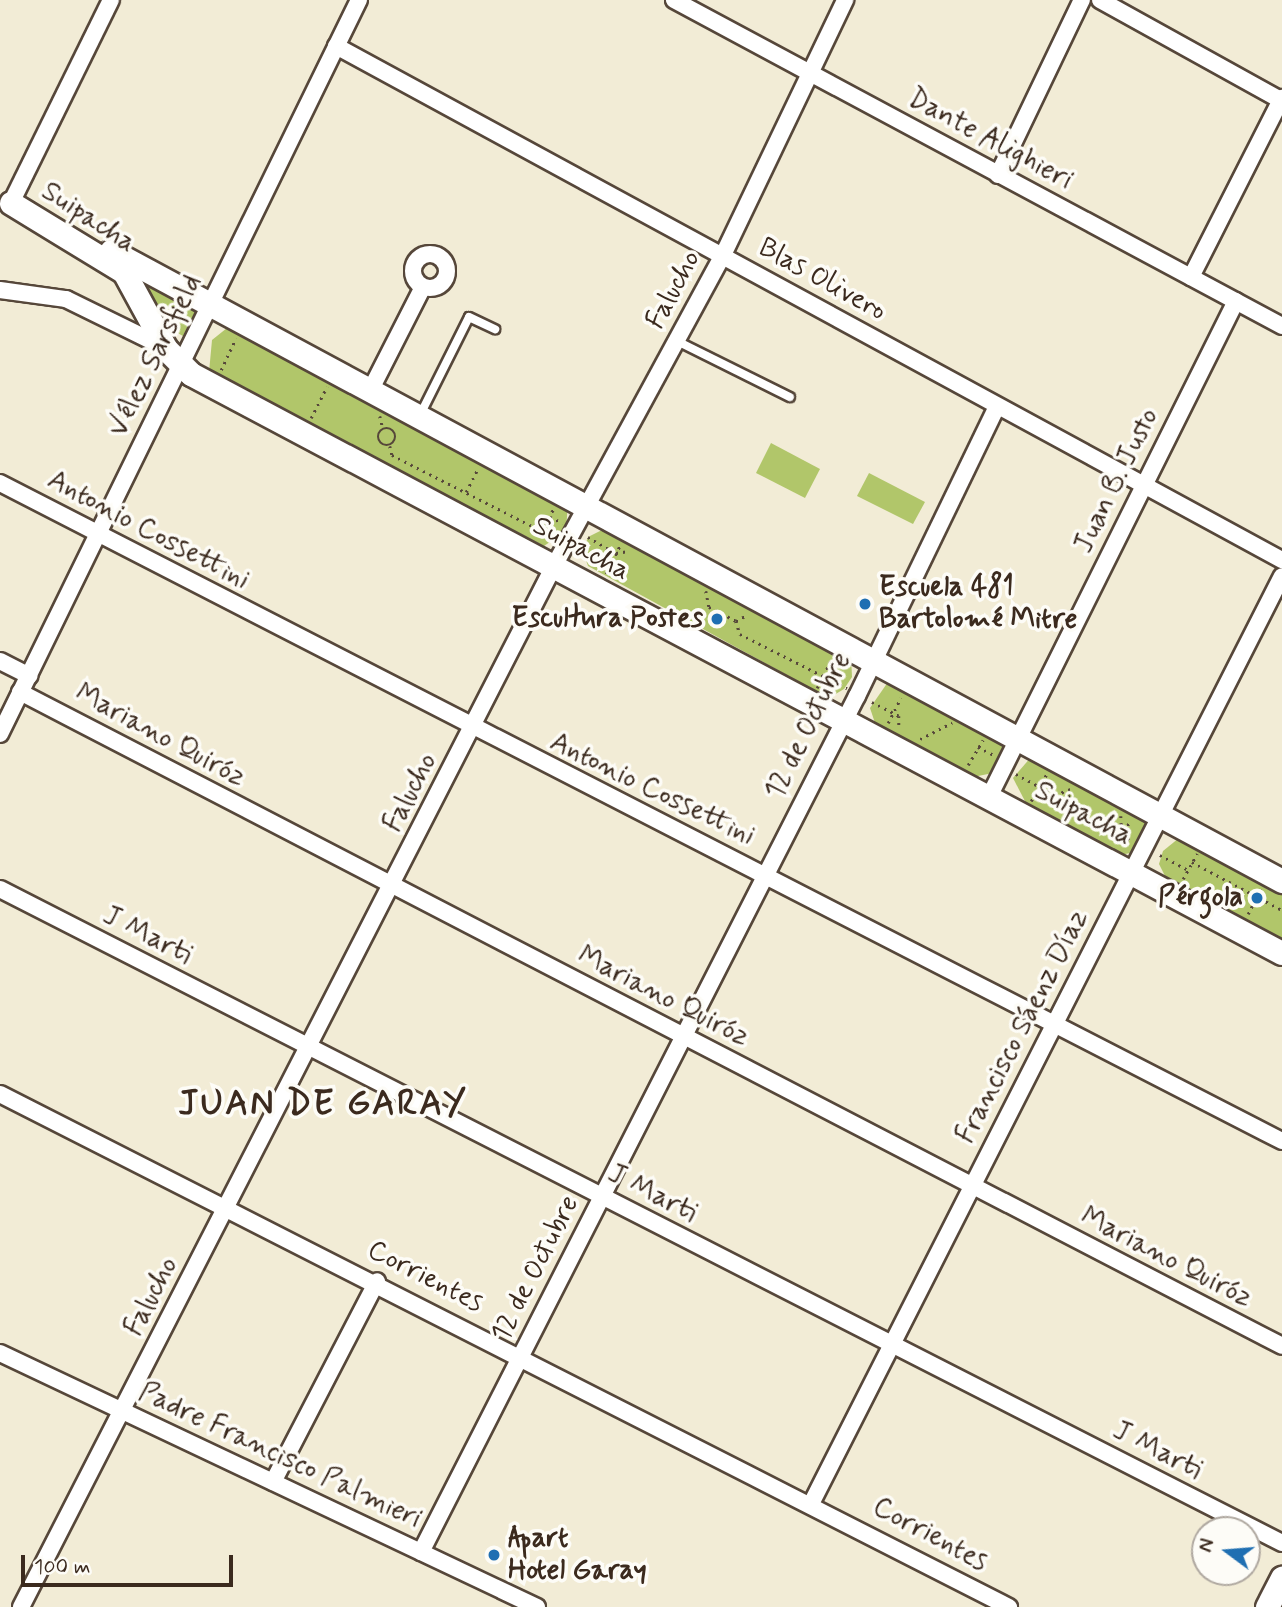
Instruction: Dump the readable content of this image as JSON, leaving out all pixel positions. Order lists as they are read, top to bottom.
{
  "streets": {
    "street": [
      "Dante Alighieri",
      "Suipacha",
      "Blas Olivero",
      "Falucho",
      "Vélez Sarsfield",
      "Juan B. Justo",
      "Antonio Cossettini",
      "12 de Octubre",
      "Mariano Quiróz",
      "J Marti",
      "Francisco Sáenz Díaz",
      "Corrientes",
      "Padre Francisco Palmieri"
    ]
  },
  "crossings": [
    ["Dante Alighieri", "Falucho"],
    ["Dante Alighieri", "Juan B. Justo"],
    ["Suipacha", "Falucho"],
    ["Suipacha", "Vélez Sarsfield"],
    ["Suipacha", "Juan B. Justo"],
    ["Suipacha", "12 de Octubre"],
    ["Suipacha", "Francisco Sáenz Díaz"],
    ["Blas Olivero", "Falucho"],
    ["Blas Olivero", "Vélez Sarsfield"],
    ["Blas Olivero", "Juan B. Justo"],
    ["Blas Olivero", "12 de Octubre"],
    ["Falucho", "Antonio Cossettini"],
    ["Falucho", "Mariano Quiróz"],
    ["Falucho", "J Marti"],
    ["Falucho", "Corrientes"],
    ["Falucho", "Padre Francisco Palmieri"],
    ["Vélez Sarsfield", "Antonio Cossettini"],
    ["Vélez Sarsfield", "Mariano Quiróz"],
    ["Antonio Cossettini", "12 de Octubre"],
    ["Antonio Cossettini", "Francisco Sáenz Díaz"],
    ["12 de Octubre", "Mariano Quiróz"],
    ["12 de Octubre", "J Marti"],
    ["12 de Octubre", "Corrientes"],
    ["12 de Octubre", "Padre Francisco Palmieri"],
    ["Mariano Quiróz", "Francisco Sáenz Díaz"],
    ["J Marti", "Francisco Sáenz Díaz"],
    ["Francisco Sáenz Díaz", "Corrientes"]
  ],
  "districts": ["JUAN DE GARAY"],
  "places": [
    "Escuela 481 Bartolomé Mitre",
    "Escultura Postes",
    "Pérgola",
    "Apart Hotel Garay"
  ],
  "scale_bar": "100 m",
  "north": "left"
}
